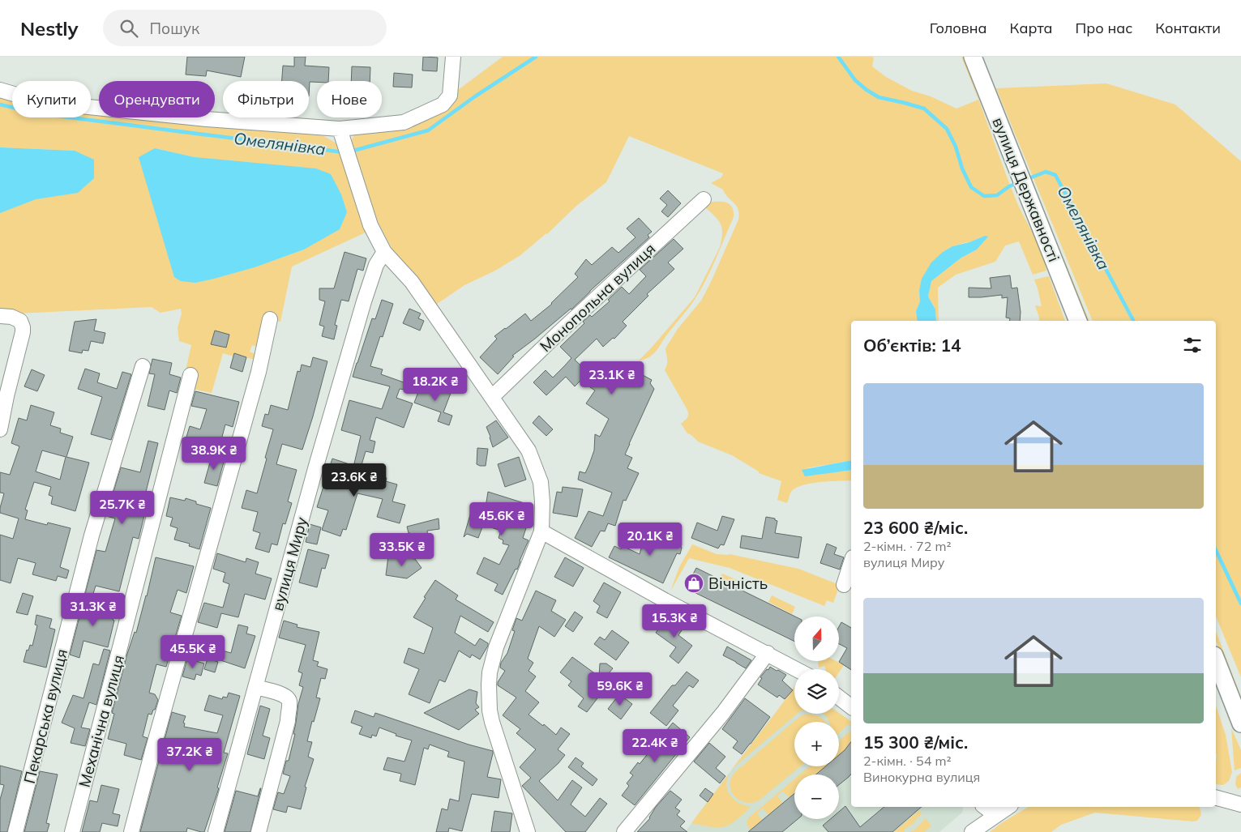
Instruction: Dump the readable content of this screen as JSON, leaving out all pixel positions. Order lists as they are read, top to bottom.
{
  "streets": {
    "street": [
      "вулиця Державності",
      "Монопольна вулиця",
      "вулиця Миру",
      "Пекарська вулиця",
      "Механічна вулиця"
    ]
  },
  "water": ["Омелянівка"],
  "places": {
    "shop": ["Вічність"]
  },
  "north": "top",
  "page": {
    "header": "Nestly",
    "search": "Пошук",
    "nav": [
      "Головна",
      "Карта",
      "Про нас",
      "Контакти"
    ],
    "chip": [
      "Купити",
      "Орендувати",
      "Фільтри",
      "Нове"
    ],
    "heading": "Об’єктів: 14",
    "price": [
      "23.1K ₴",
      "18.2K ₴",
      "38.9K ₴",
      "23.6K ₴",
      "25.7K ₴",
      "45.6K ₴",
      "20.1K ₴",
      "33.5K ₴",
      "31.3K ₴",
      "15.3K ₴",
      "45.5K ₴",
      "59.6K ₴",
      "22.4K ₴",
      "37.2K ₴"
    ],
    "list": [
      {
        "name": "23 600 ₴/міс.",
        "note": "2-кімн. · 72 m² · вулиця Миру"
      },
      {
        "name": "15 300 ₴/міс.",
        "note": "2-кімн. · 54 m² · Винокурна вулиця"
      }
    ],
    "map_buttons": ["+", "−"]
  }
}
